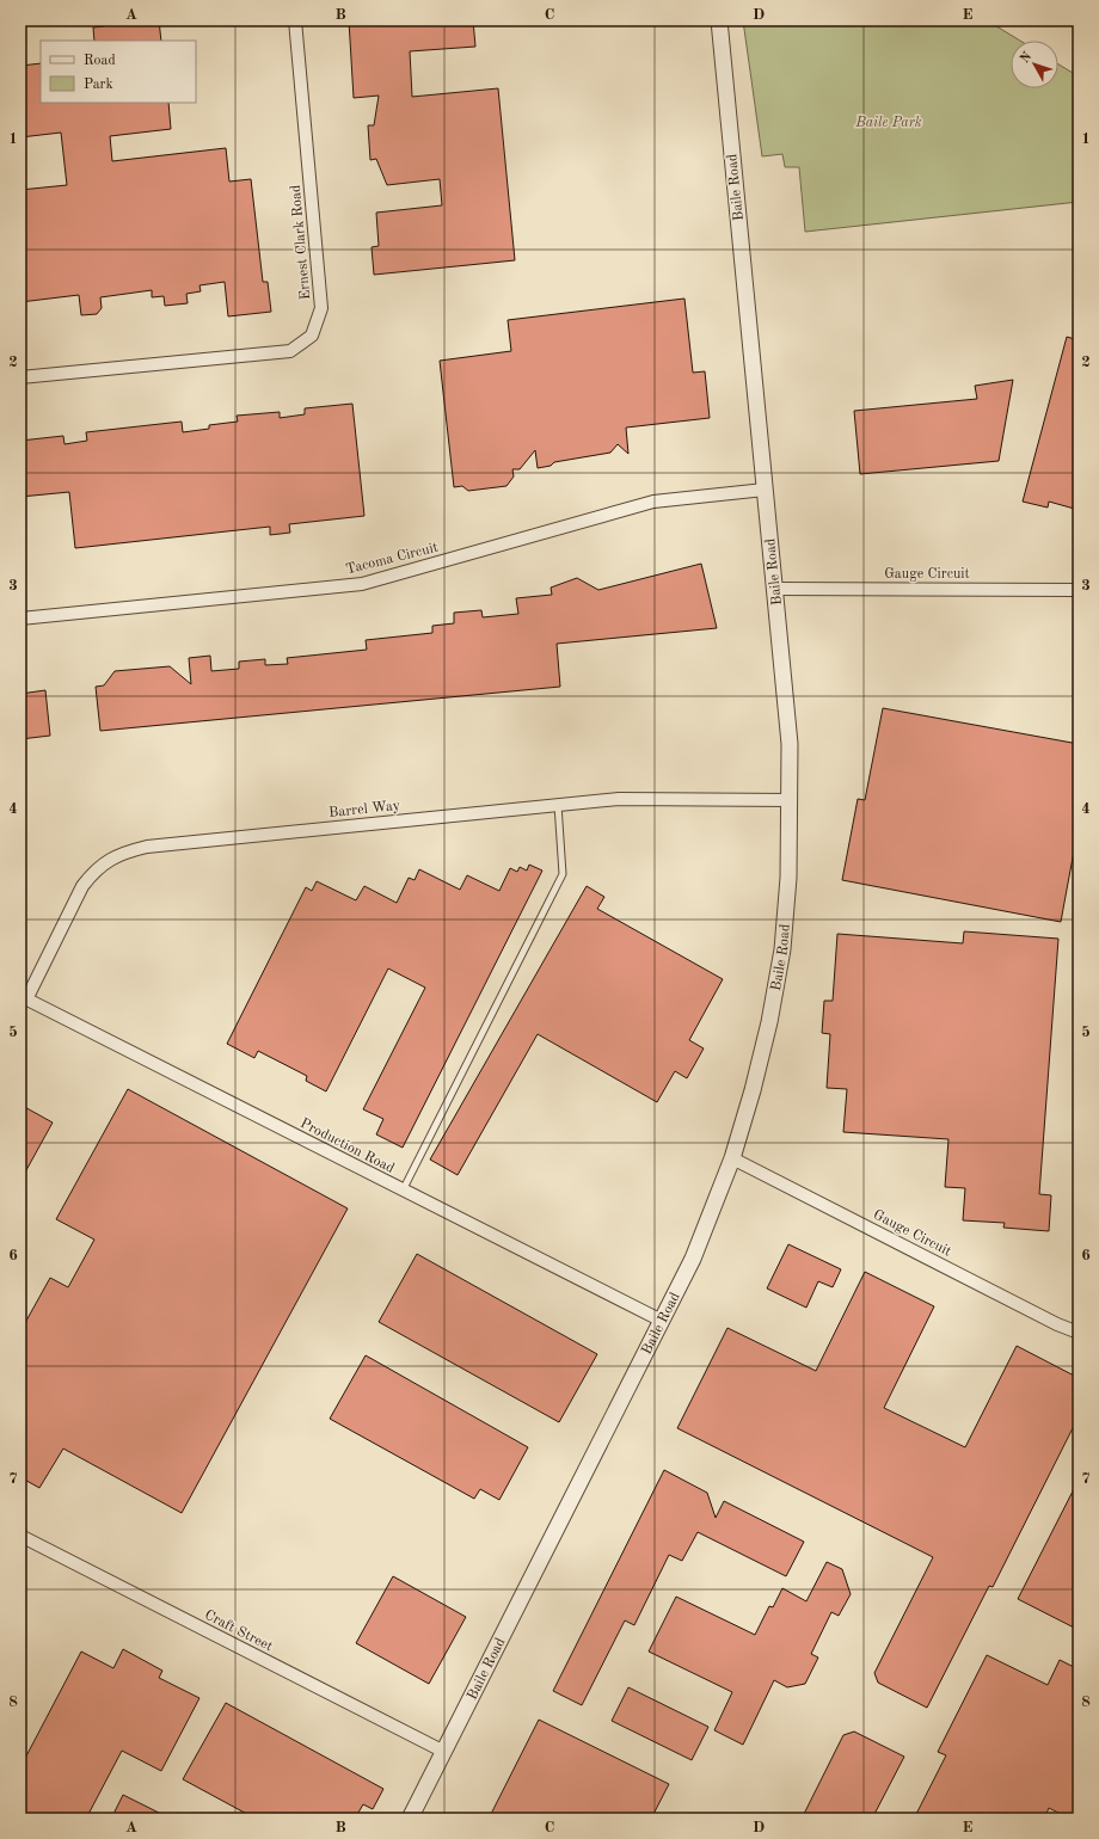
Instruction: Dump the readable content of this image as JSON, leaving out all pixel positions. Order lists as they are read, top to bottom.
{
  "streets": {
    "street": [
      "Baile Road",
      "Ernest Clark Road",
      "Tacoma Circuit",
      "Gauge Circuit",
      "Barrel Way",
      "Production Road",
      "Craft Street"
    ]
  },
  "crossings": [
    ["Baile Road", "Tacoma Circuit"],
    ["Baile Road", "Gauge Circuit"],
    ["Baile Road", "Barrel Way"],
    ["Baile Road", "Production Road"],
    ["Baile Road", "Craft Street"],
    ["Barrel Way", "Production Road"]
  ],
  "parks": ["Baile Park"],
  "legend": ["Road", "Park"],
  "north": "top left",
  "grid": {
    "columns": [
      "A",
      "B",
      "C",
      "D",
      "E"
    ],
    "rows": [
      "1",
      "2",
      "3",
      "4",
      "5",
      "6",
      "7",
      "8"
    ]
  }
}
